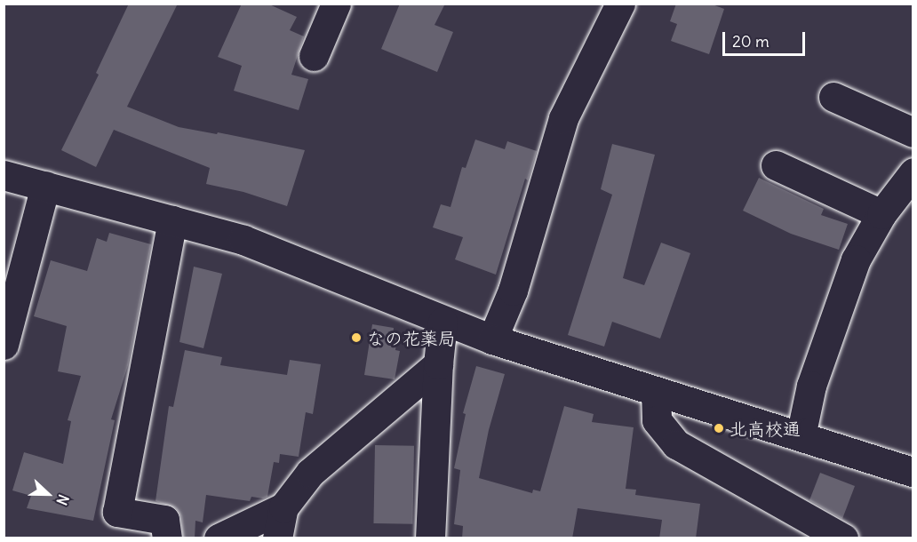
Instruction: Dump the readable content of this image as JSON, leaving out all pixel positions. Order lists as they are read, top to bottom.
{
  "places": ["なの花薬局", "北高校通"],
  "scale_bar": "20 m",
  "north": "right"
}
